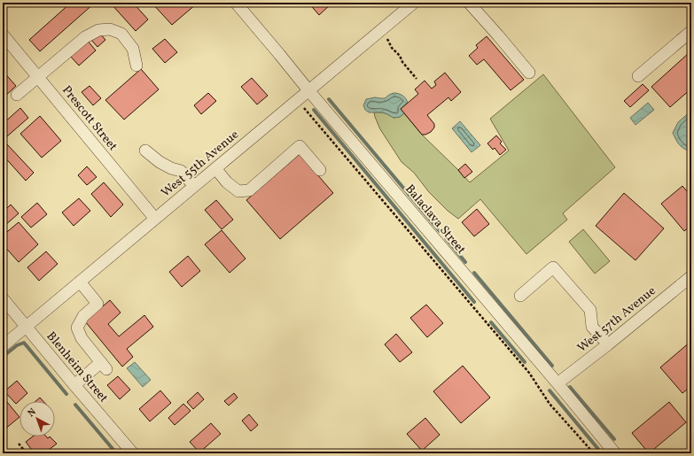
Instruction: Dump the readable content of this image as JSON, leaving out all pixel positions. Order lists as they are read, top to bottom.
{
  "streets": {
    "street": [
      "Prescott Street",
      "West 55th Avenue",
      "Balaclava Street",
      "West 57th Avenue",
      "Blenheim Street"
    ]
  },
  "crossings": [
    ["Prescott Street", "West 55th Avenue"],
    ["West 55th Avenue", "Balaclava Street"],
    ["West 55th Avenue", "Blenheim Street"],
    ["Balaclava Street", "West 57th Avenue"]
  ],
  "north": "top left"
}
